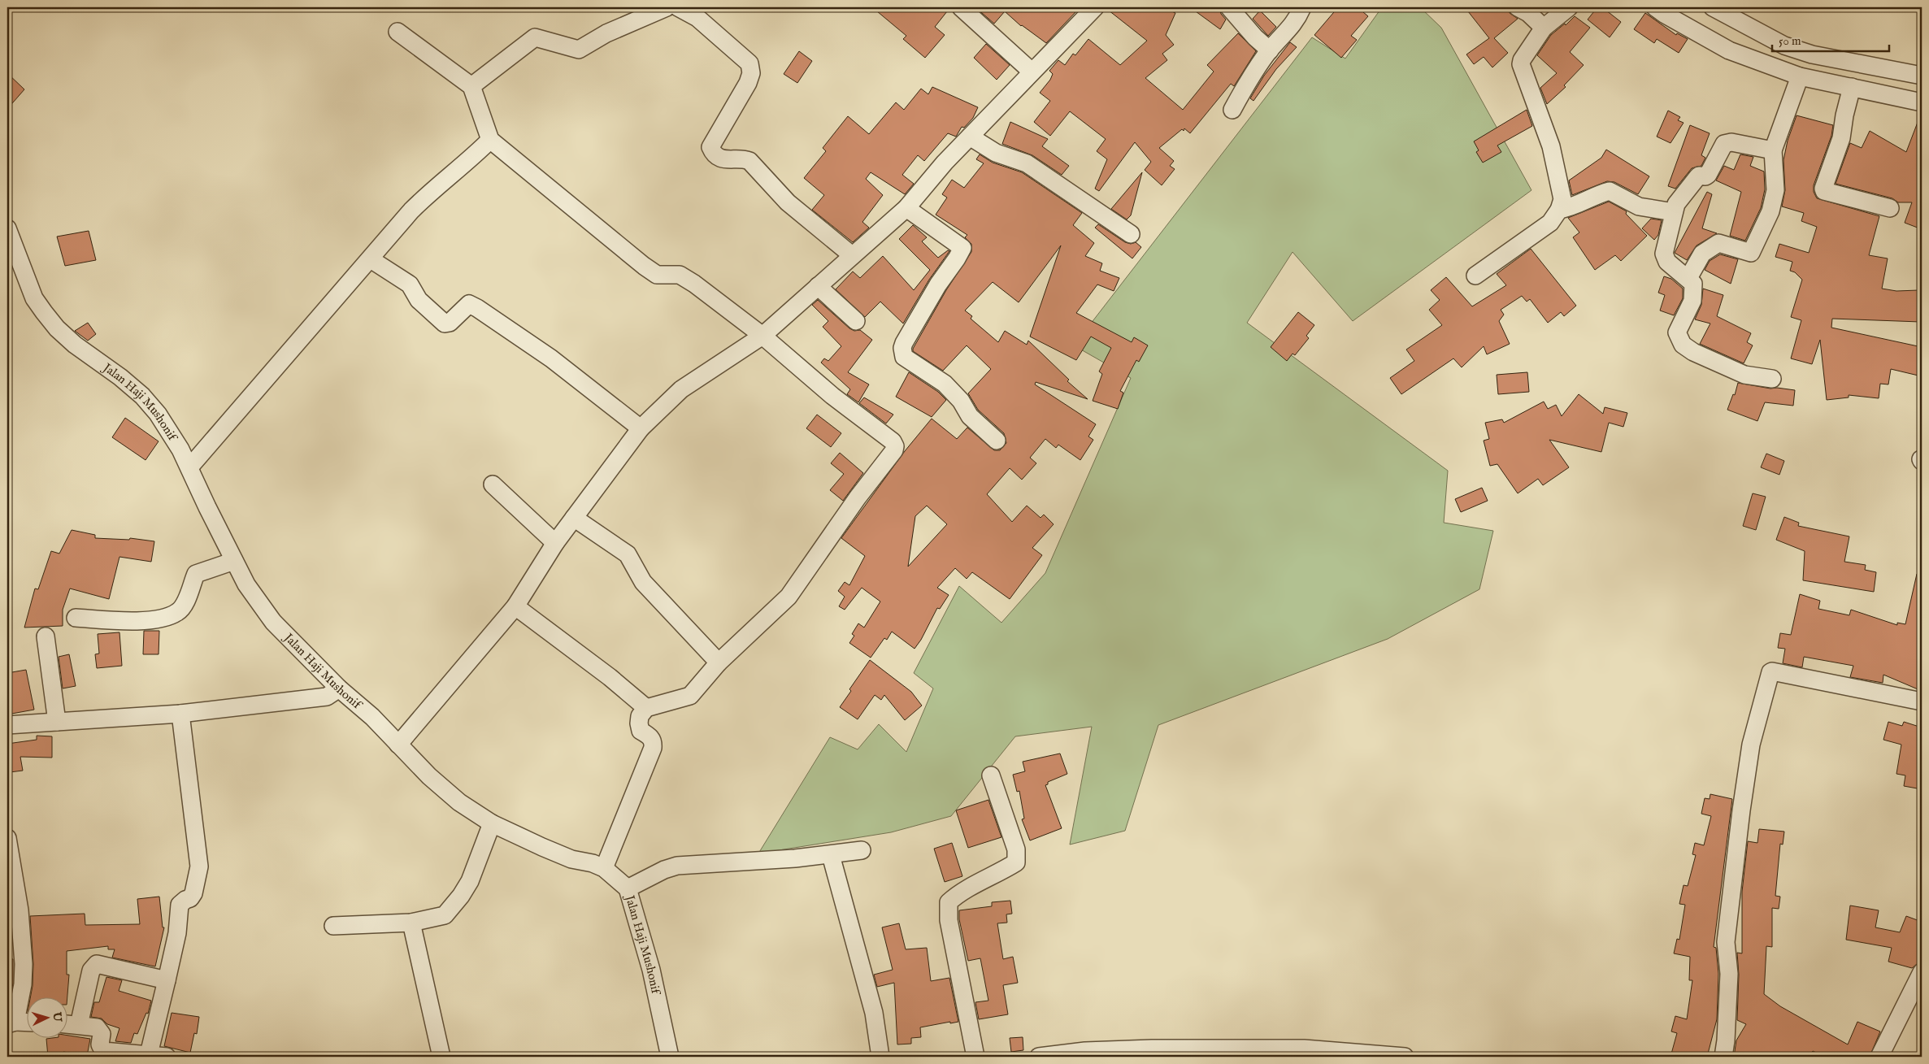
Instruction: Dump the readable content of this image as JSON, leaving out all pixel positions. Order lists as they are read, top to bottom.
{
  "streets": {
    "street": ["Jalan Haji Mushonif"]
  },
  "scale_bar": "50 m",
  "north": "right"
}
